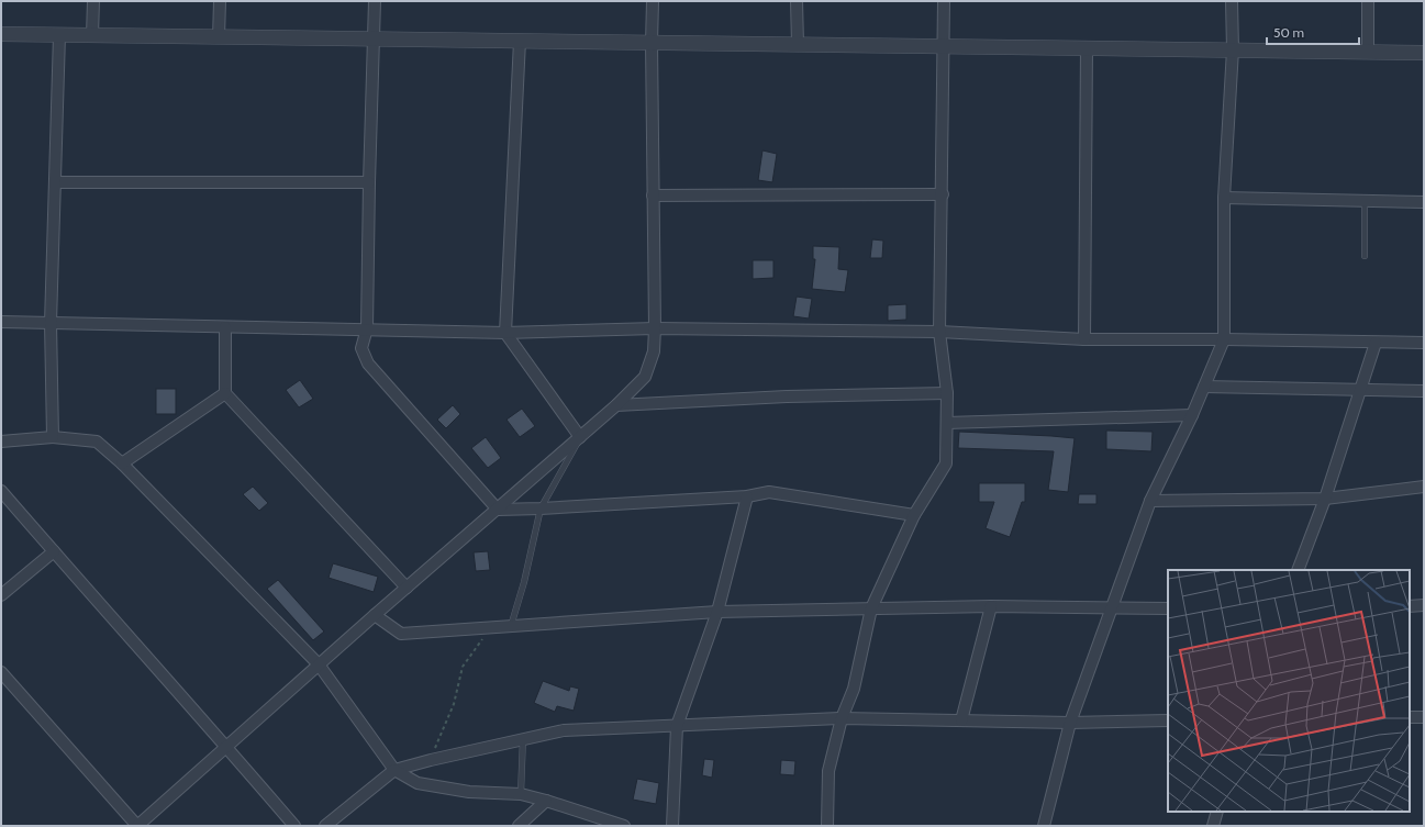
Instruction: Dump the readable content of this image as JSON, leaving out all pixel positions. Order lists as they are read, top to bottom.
{
  "scale_bar": "50 m"
}
